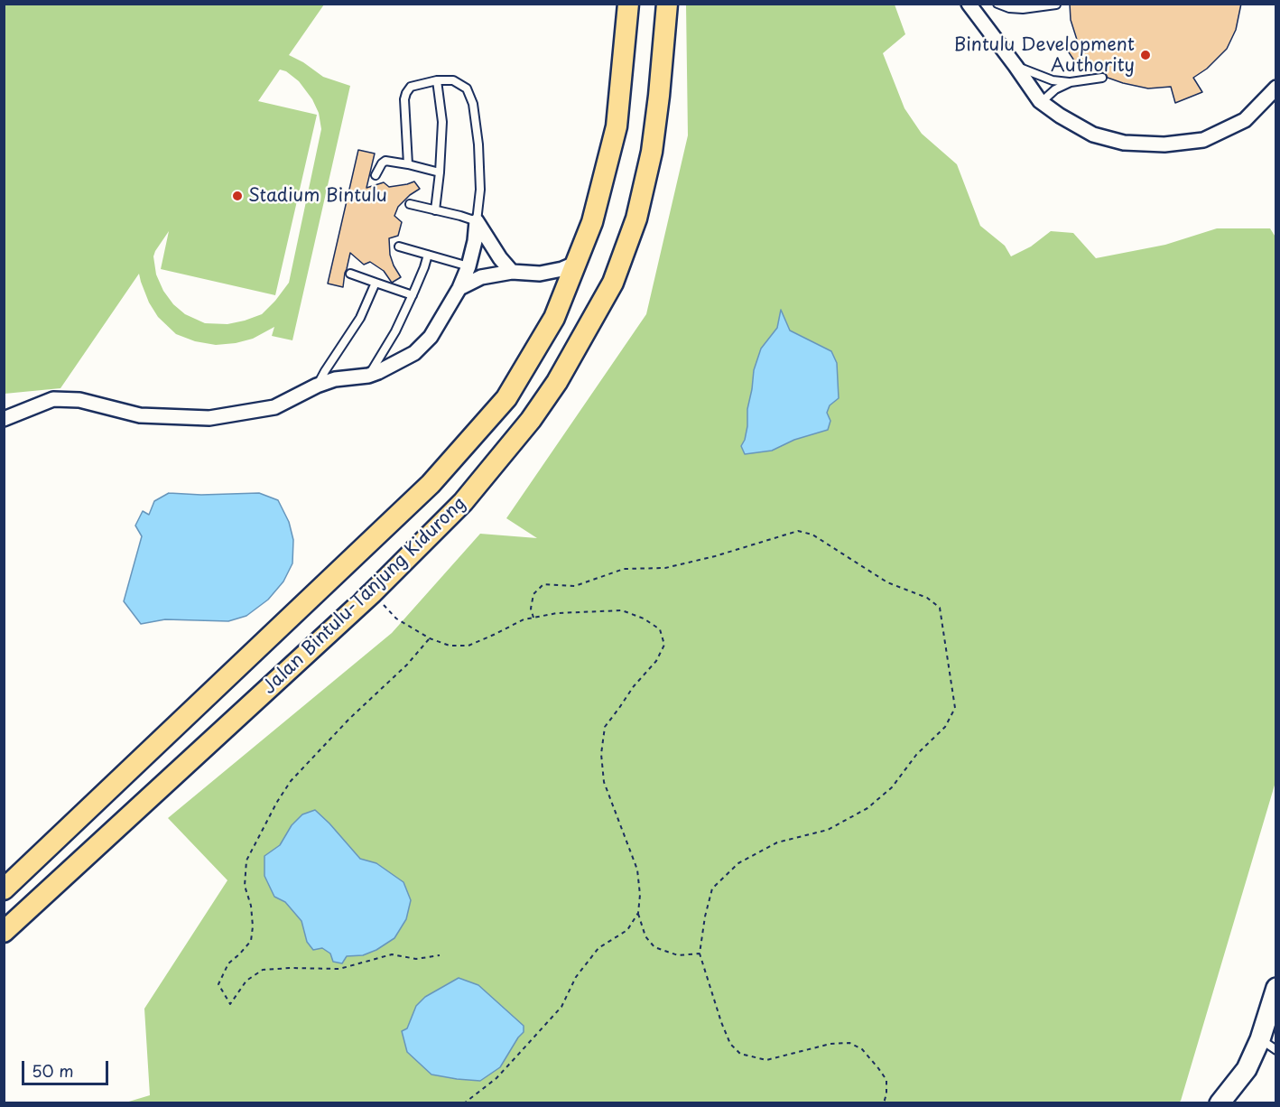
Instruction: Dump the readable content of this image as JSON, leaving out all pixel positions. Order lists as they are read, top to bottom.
{
  "streets": {
    "main road": ["Jalan Bintulu-Tanjung Kidurong"]
  },
  "places": ["Bintulu Development Authority", "Stadium Bintulu"],
  "scale_bar": "50 m"
}
